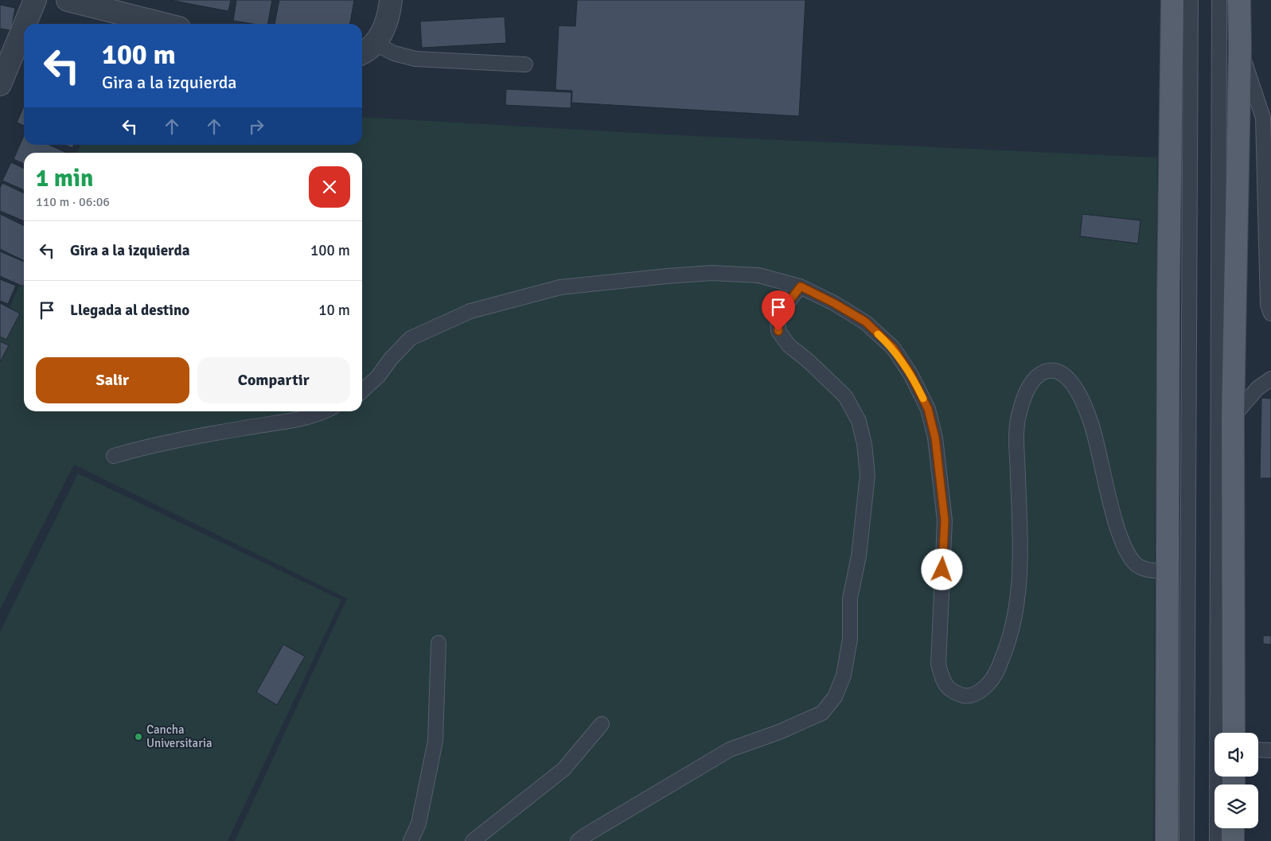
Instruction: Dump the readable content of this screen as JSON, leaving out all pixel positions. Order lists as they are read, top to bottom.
{
  "places": ["Cancha Universitaria"],
  "page": {
    "turn": ["100 m", "Gira a la izquierda"],
    "heading": ["1 min", "110 m · 06:06"],
    "list": [
      {
        "name": "Gira a la izquierda",
        "value": "100 m"
      },
      {
        "name": "Llegada al destino",
        "value": "10 m"
      }
    ],
    "buttons": ["Salir", "Compartir"]
  }
}
